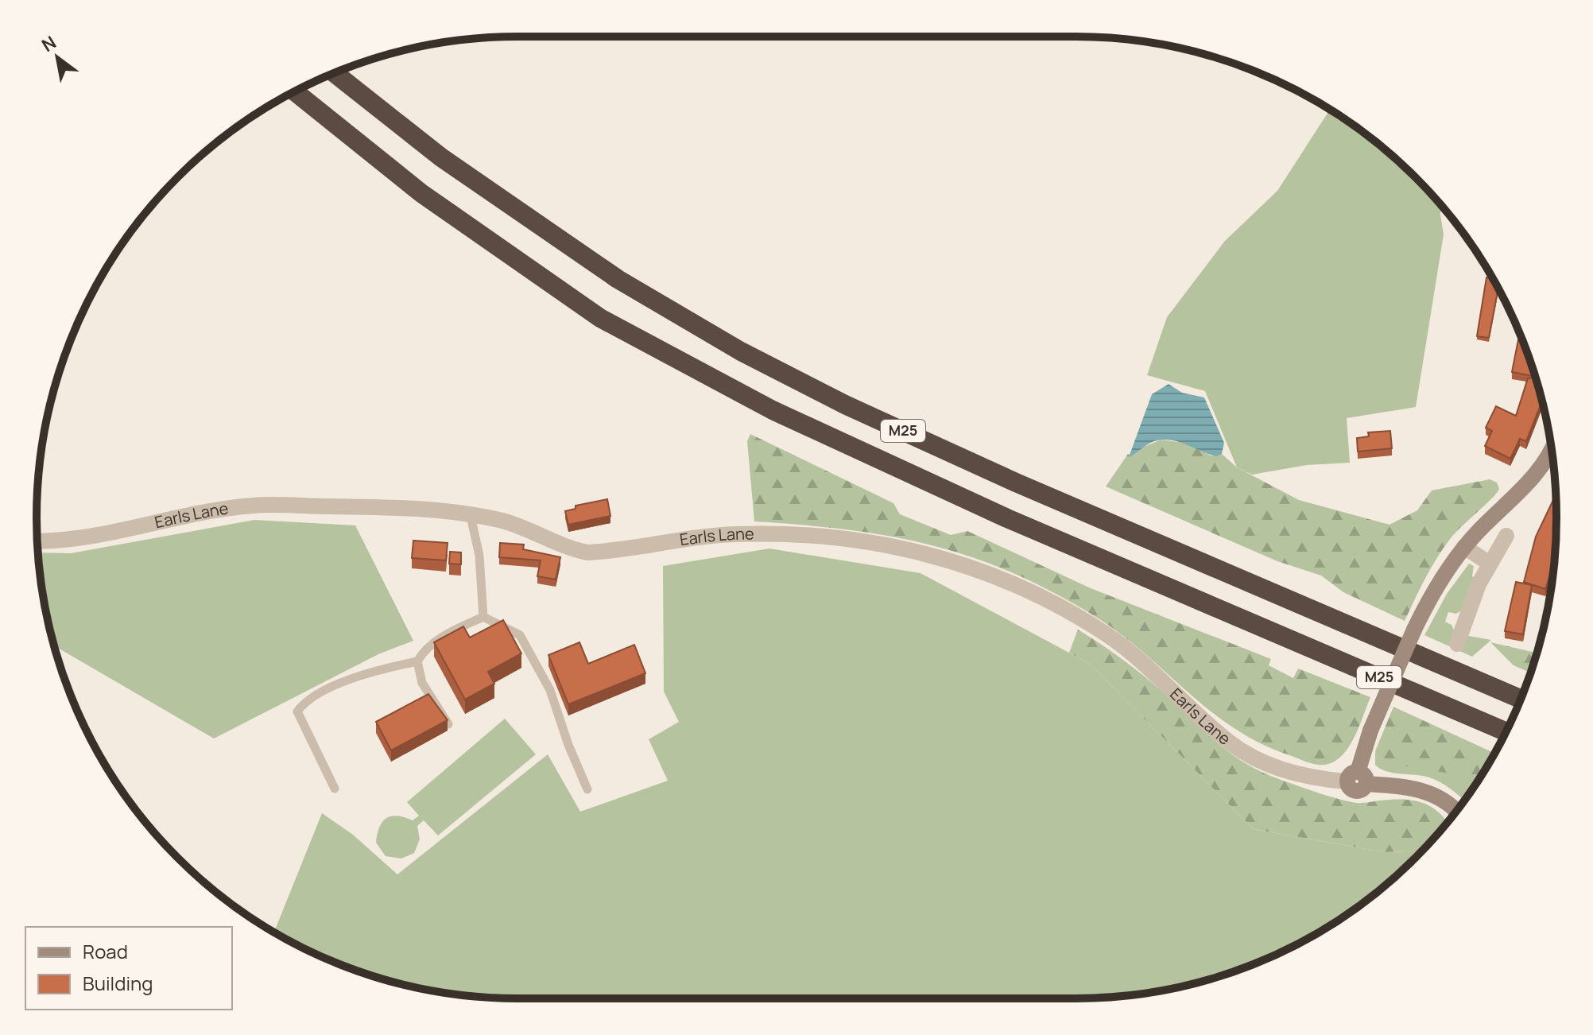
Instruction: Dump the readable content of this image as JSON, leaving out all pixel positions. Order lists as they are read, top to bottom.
{
  "streets": {
    "highway": ["M25"],
    "street": ["Earls Lane"]
  },
  "legend": ["Road", "Building"],
  "north": "top left"
}
